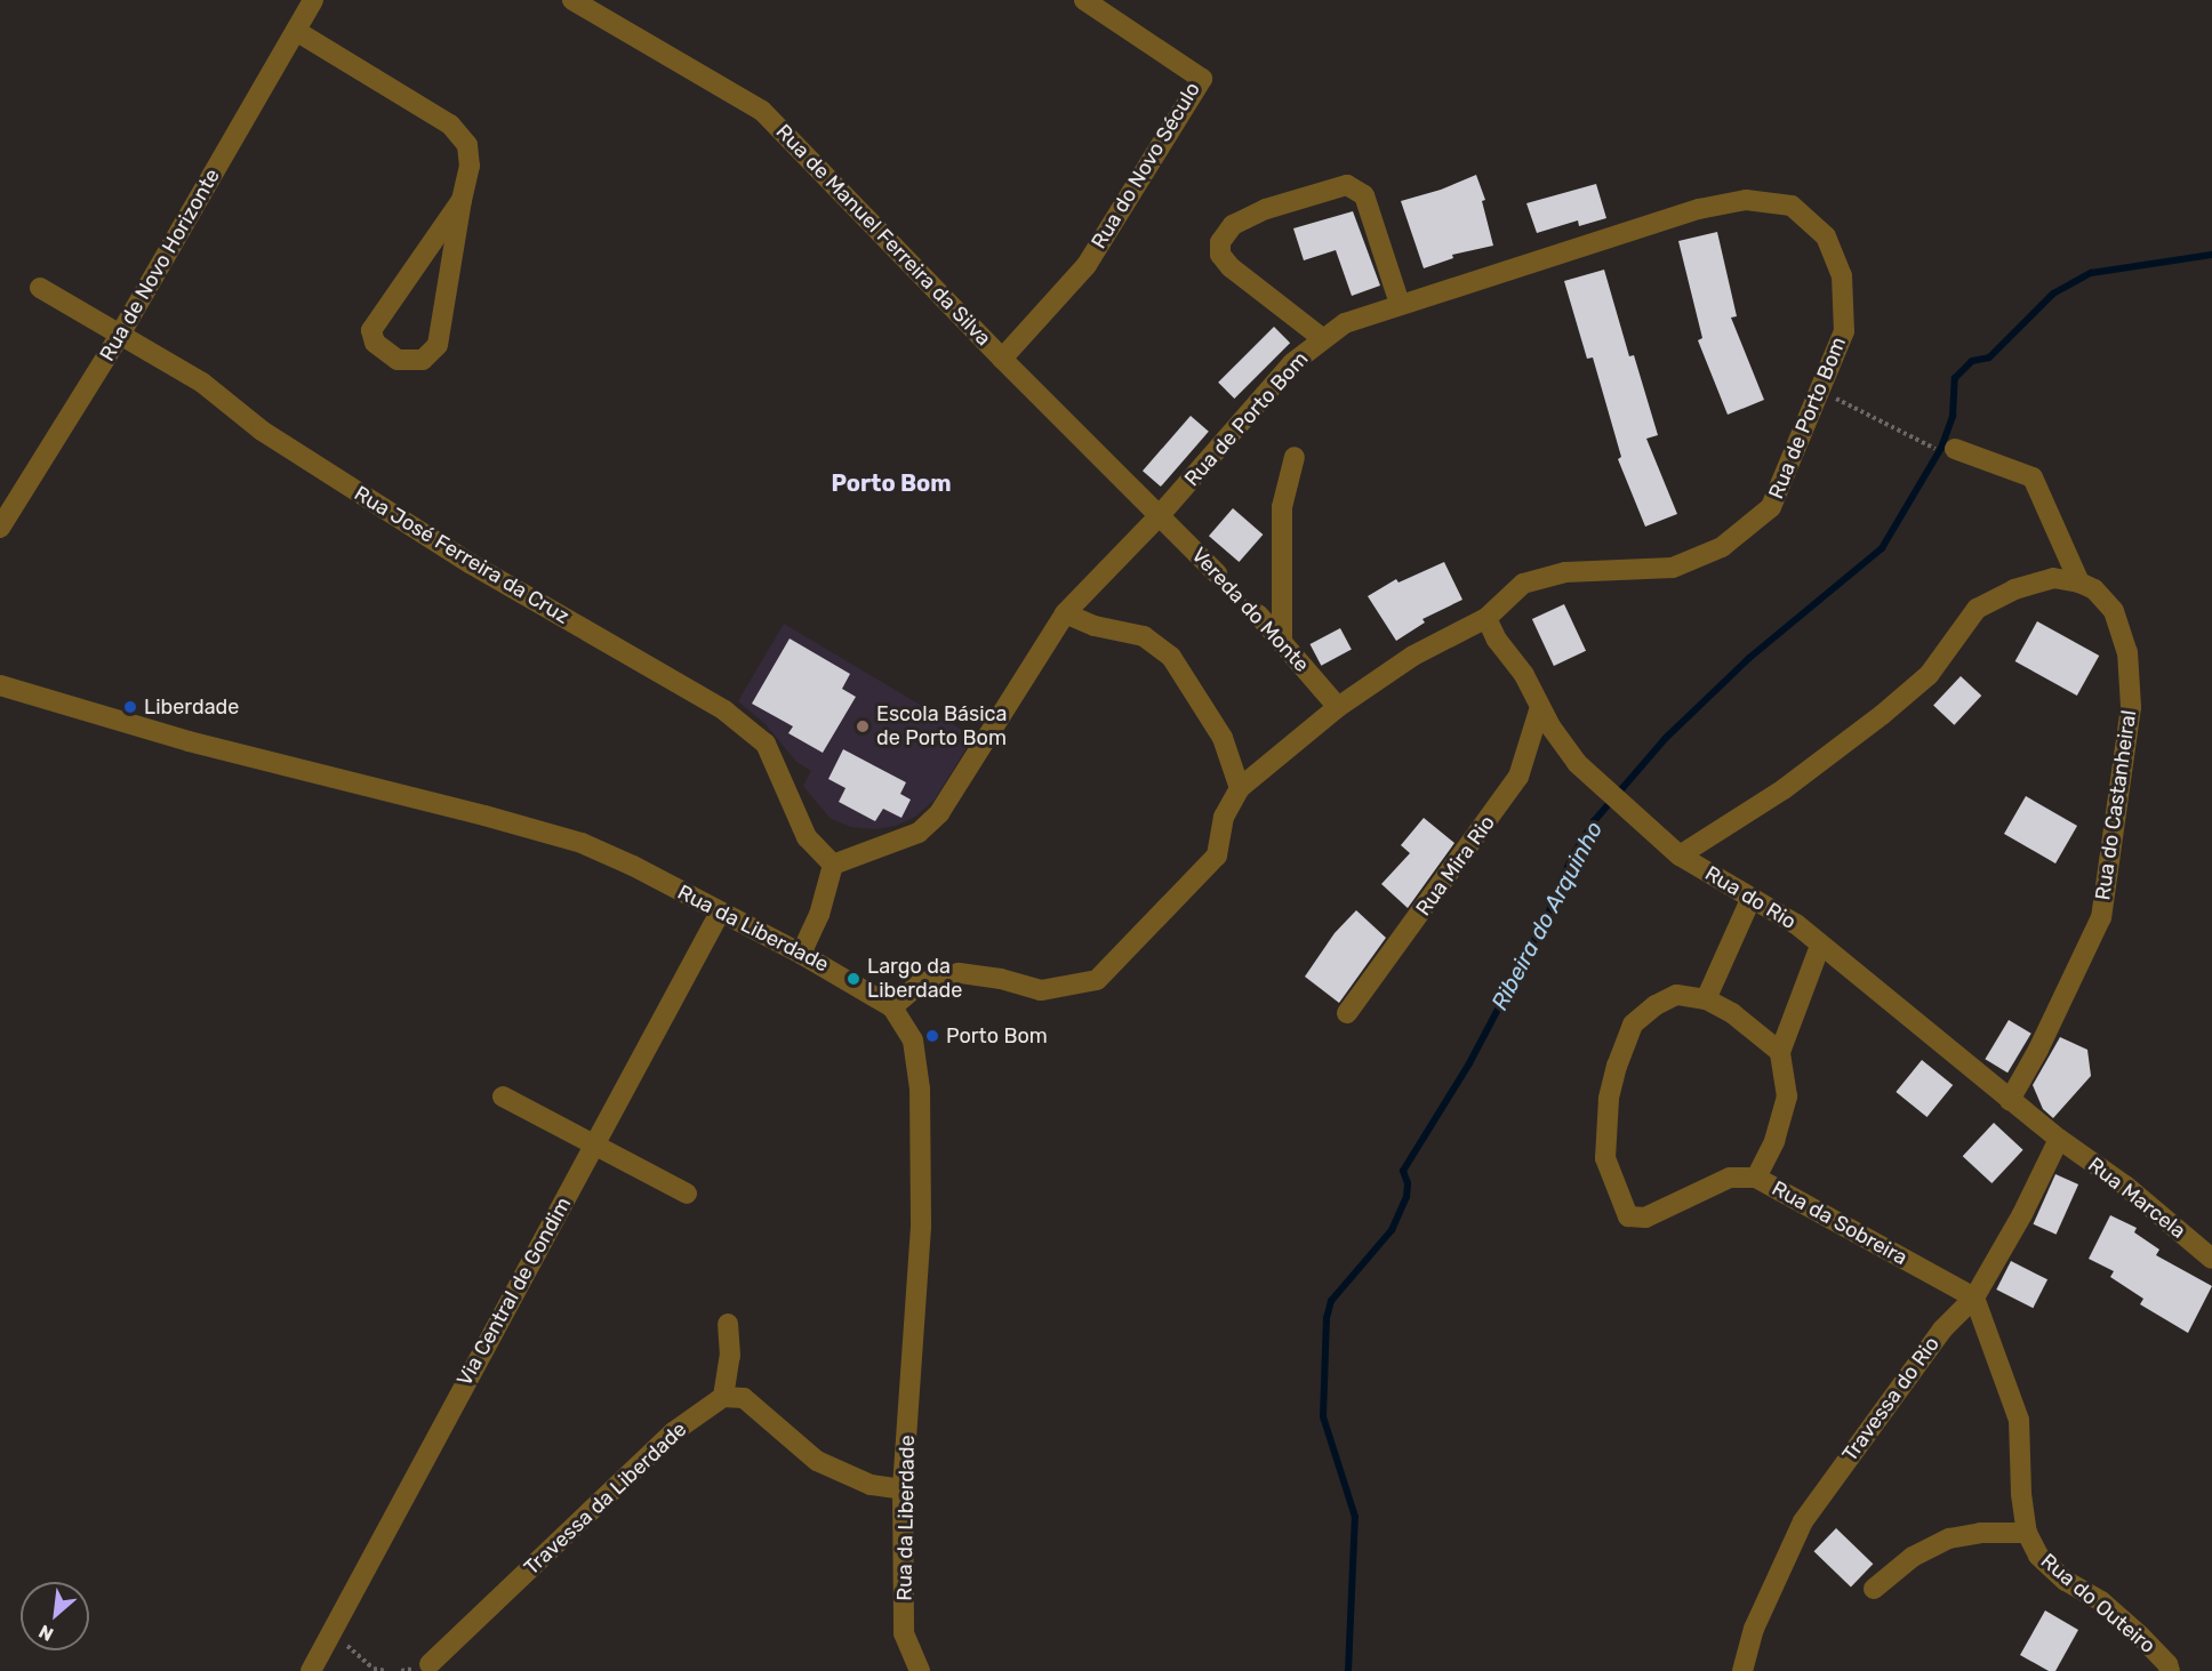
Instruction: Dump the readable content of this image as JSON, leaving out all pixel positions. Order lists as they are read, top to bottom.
{
  "streets": {
    "street": [
      "Rua do Novo Século",
      "Rua de Manuel Ferreira da Silva",
      "Rua de Novo Horizonte",
      "Rua de Porto Bom",
      "Rua José Ferreira da Cruz",
      "Vereda do Monte",
      "Rua do Castanheiral",
      "Rua Mira Rio",
      "Rua do Rio",
      "Rua da Liberdade",
      "Rua Marcela",
      "Rua da Sobreira",
      "Via Central de Gondim",
      "Travessa do Rio",
      "Travessa da Liberdade",
      "Rua do Outeiro"
    ]
  },
  "crossings": [
    ["Rua do Novo Século", "Rua de Manuel Ferreira da Silva"],
    ["Rua de Manuel Ferreira da Silva", "Rua de Porto Bom"],
    ["Rua de Manuel Ferreira da Silva", "Vereda do Monte"],
    ["Rua de Novo Horizonte", "Rua José Ferreira da Cruz"],
    ["Rua de Porto Bom", "Rua José Ferreira da Cruz"],
    ["Rua de Porto Bom", "Vereda do Monte"],
    ["Rua de Porto Bom", "Rua do Rio"],
    ["Rua de Porto Bom", "Rua da Liberdade"],
    ["Rua do Castanheiral", "Rua do Rio"],
    ["Rua Mira Rio", "Rua do Rio"],
    ["Rua do Rio", "Rua Marcela"],
    ["Rua do Rio", "Travessa do Rio"],
    ["Rua da Liberdade", "Via Central de Gondim"],
    ["Rua Marcela", "Travessa do Rio"],
    ["Rua da Sobreira", "Travessa do Rio"],
    ["Rua da Sobreira", "Rua do Outeiro"],
    ["Travessa do Rio", "Rua do Outeiro"]
  ],
  "districts": ["Porto Bom"],
  "water": ["Ribeira do Arquinho"],
  "places": [
    "Liberdade",
    "Escola Básica de Porto Bom",
    "Largo da Liberdade",
    "Porto Bom"
  ],
  "north": "bottom left"
}
